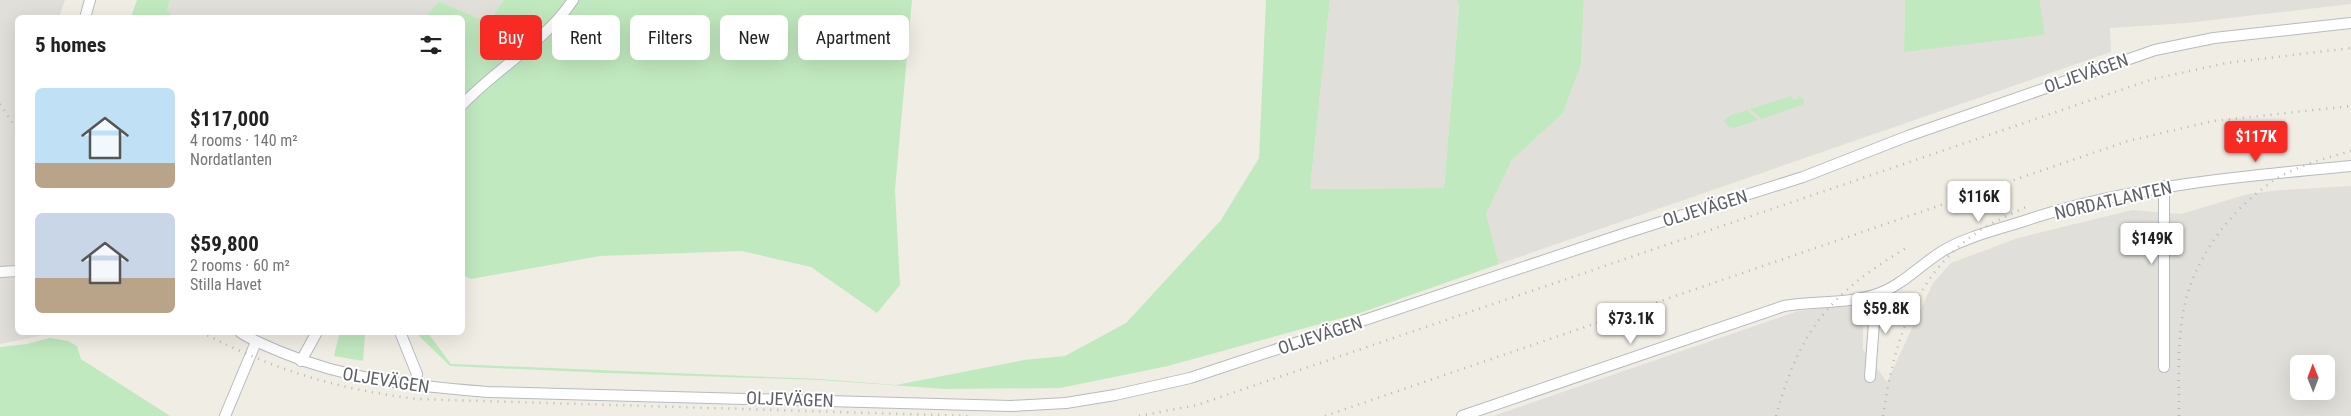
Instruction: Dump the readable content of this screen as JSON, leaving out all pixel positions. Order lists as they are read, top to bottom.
{
  "streets": {
    "street": ["OLJEVÄGEN", "NORDATLANTEN"]
  },
  "north": "top",
  "page": {
    "chip": [
      "Buy",
      "Rent",
      "Filters",
      "New",
      "Apartment"
    ],
    "heading": "5 homes",
    "list": [
      {
        "name": "$117,000",
        "note": "4 rooms · 140 m² · Nordatlanten"
      },
      {
        "name": "$59,800",
        "note": "2 rooms · 60 m² · Stilla Havet"
      }
    ],
    "price": [
      "$117K",
      "$116K",
      "$149K",
      "$59.8K",
      "$73.1K"
    ]
  }
}
